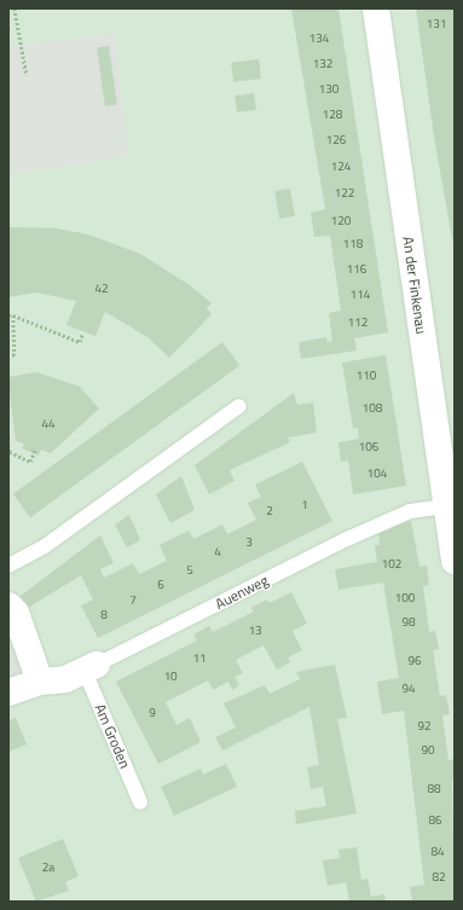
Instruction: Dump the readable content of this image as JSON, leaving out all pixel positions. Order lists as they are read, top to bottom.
{
  "streets": {
    "street": ["An der Finkenau", "Auenweg"],
    "lane": ["Am Groden"]
  },
  "crossings": [
    ["An der Finkenau", "Auenweg"],
    ["Auenweg", "Am Groden"]
  ],
  "house_numbers": [
    "131",
    "134",
    "132",
    "130",
    "128",
    "126",
    "124",
    "122",
    "120",
    "118",
    "116",
    "42",
    "114",
    "112",
    "110",
    "108",
    "44",
    "106",
    "104",
    "1",
    "2",
    "3",
    "4",
    "102",
    "5",
    "6",
    "100",
    "7",
    "8",
    "98",
    "13",
    "11",
    "96",
    "10",
    "94",
    "9",
    "92",
    "90",
    "88",
    "86",
    "84",
    "2a",
    "82"
  ]
}
